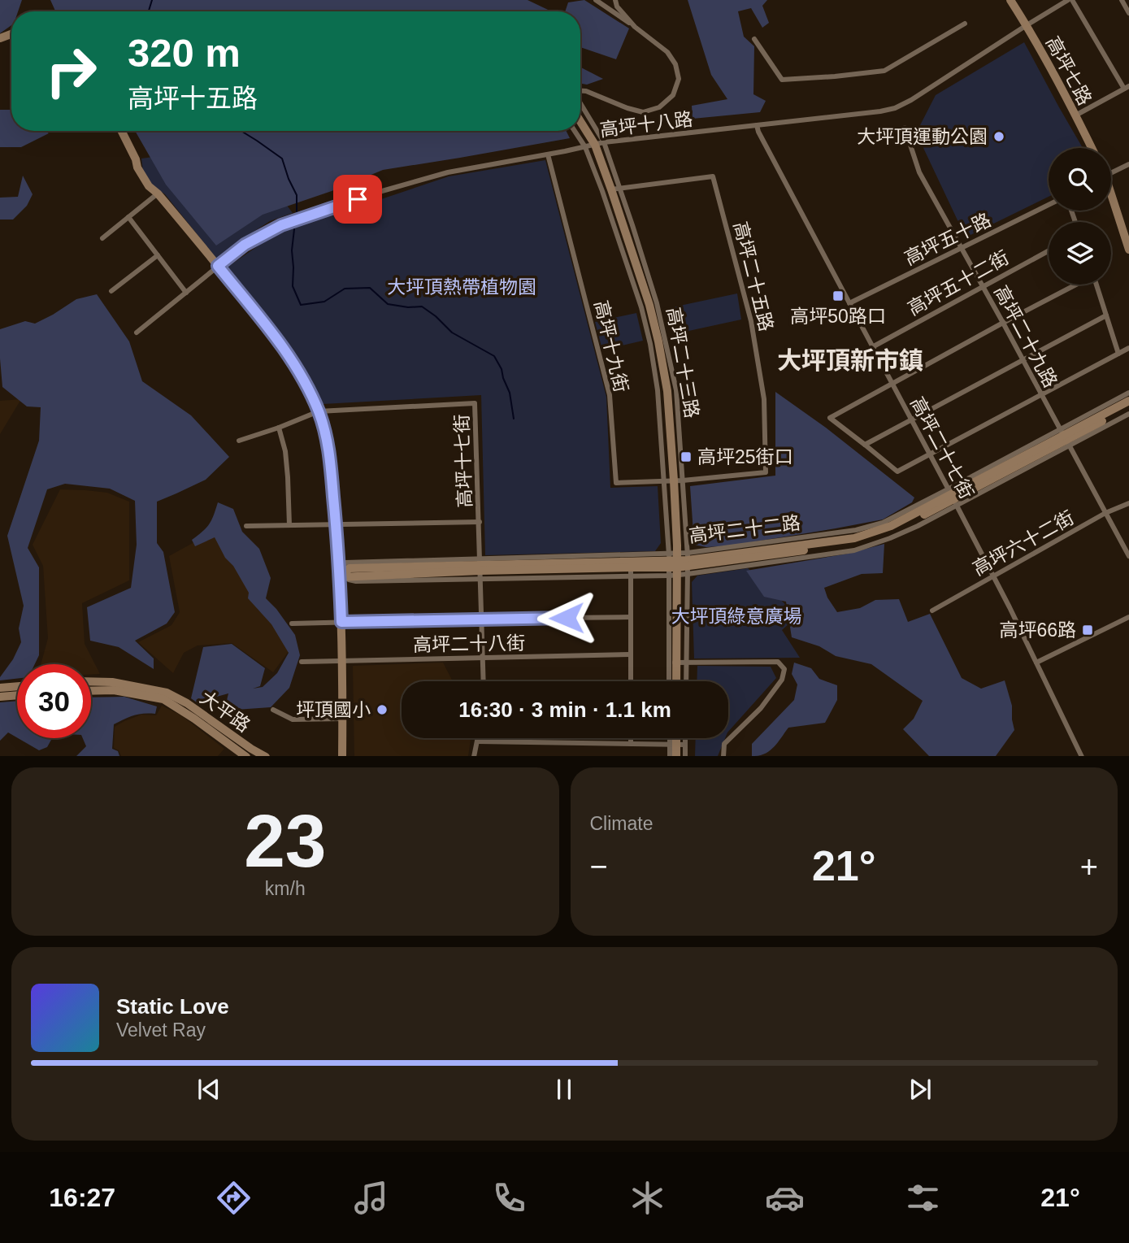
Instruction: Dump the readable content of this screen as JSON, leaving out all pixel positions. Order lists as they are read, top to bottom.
{
  "streets": {
    "street": [
      "高坪七路",
      "高坪十八路",
      "高坪五十路",
      "高坪二十五路",
      "高坪五十二街",
      "高坪二十九路",
      "高坪十九街",
      "高坪二十三路",
      "高坪二十七街",
      "高坪十七街",
      "高坪二十二路",
      "高坪六十二街",
      "高坪二十八街",
      "大平路"
    ]
  },
  "crossings": [
    ["高坪七路", "高坪十八路"],
    ["高坪十八路", "高坪十九街"],
    ["高坪十八路", "高坪二十三路"],
    ["高坪十八路", "高坪二十七街"],
    ["高坪五十路", "高坪二十九路"],
    ["高坪五十路", "高坪二十七街"],
    ["高坪二十五路", "高坪十九街"],
    ["高坪二十五路", "高坪二十三路"],
    ["高坪五十二街", "高坪二十九路"],
    ["高坪五十二街", "高坪二十七街"],
    ["高坪二十九路", "高坪二十二路"],
    ["高坪二十九路", "高坪六十二街"],
    ["高坪十九街", "高坪二十三路"],
    ["高坪二十三路", "高坪二十二路"],
    ["高坪二十七街", "高坪二十二路"],
    ["高坪二十七街", "高坪六十二街"],
    ["高坪十七街", "高坪二十二路"],
    ["高坪十七街", "高坪二十八街"]
  ],
  "districts": ["大坪頂新市鎮"],
  "parks": ["大坪頂熱帶植物園", "大坪頂綠意廣場"],
  "places": {
    "other": ["大坪頂運動公園", "坪頂國小"],
    "transit": ["高坪50路口", "高坪25街口", "高坪66路"]
  },
  "page": {
    "turn": ["320 m", "高坪十五路"],
    "limit": "30",
    "trip": "16:30 · 3 min · 1.1 km",
    "tile": [
      ["23", "km/h"],
      "Climate"
    ],
    "heat": ["−", "21°", "+"],
    "song": ["Static Love", "Velvet Ray"],
    "tabs": ["16:27", "21°"]
  }
}
